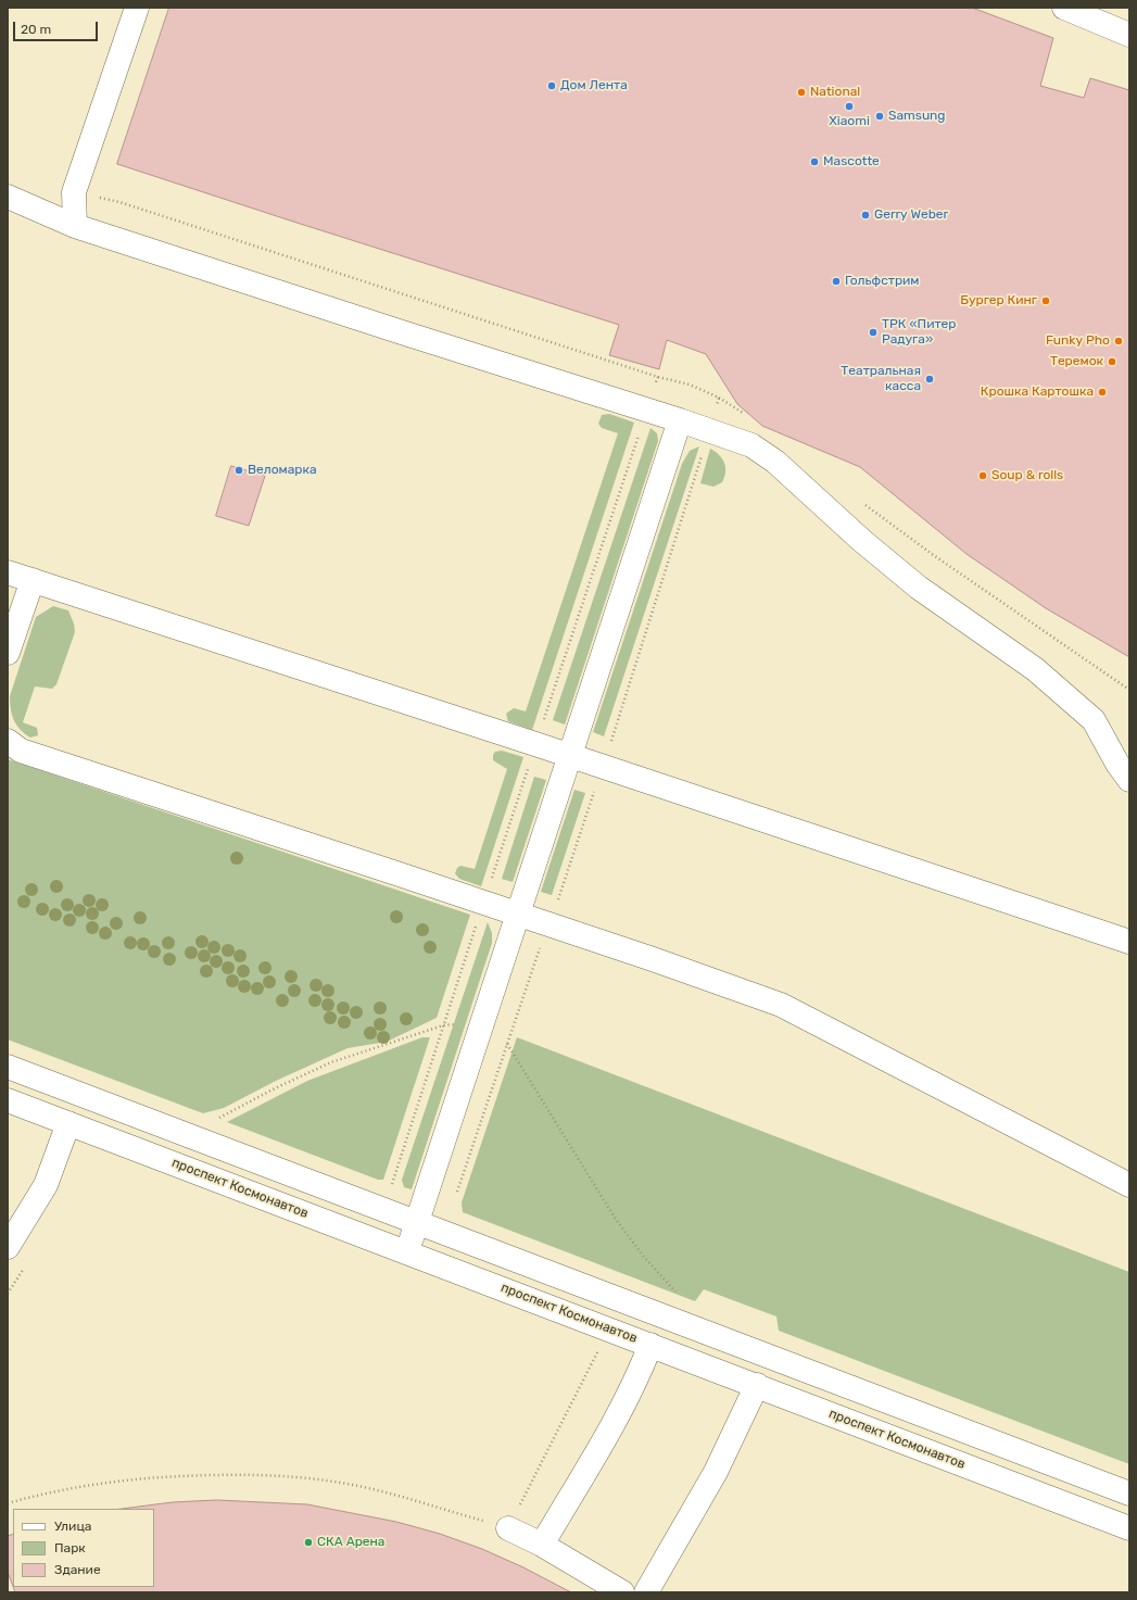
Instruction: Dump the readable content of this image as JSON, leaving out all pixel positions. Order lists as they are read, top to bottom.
{
  "streets": {
    "street": ["проспект Космонавтов"]
  },
  "places": [
    "Дом Лента",
    "National",
    "Xiaomi",
    "Samsung",
    "Mascotte",
    "Gerry Weber",
    "Гольфстрим",
    "Бургер Кинг",
    "ТРК «Питер Радуга»",
    "Funky Pho",
    "Теремок",
    "Театральная касса",
    "Крошка Картошка",
    "Веломарка",
    "Soup & rolls",
    "СКА Арена"
  ],
  "legend": ["Улица", "Парк", "Здание"],
  "scale_bar": "20 m"
}
